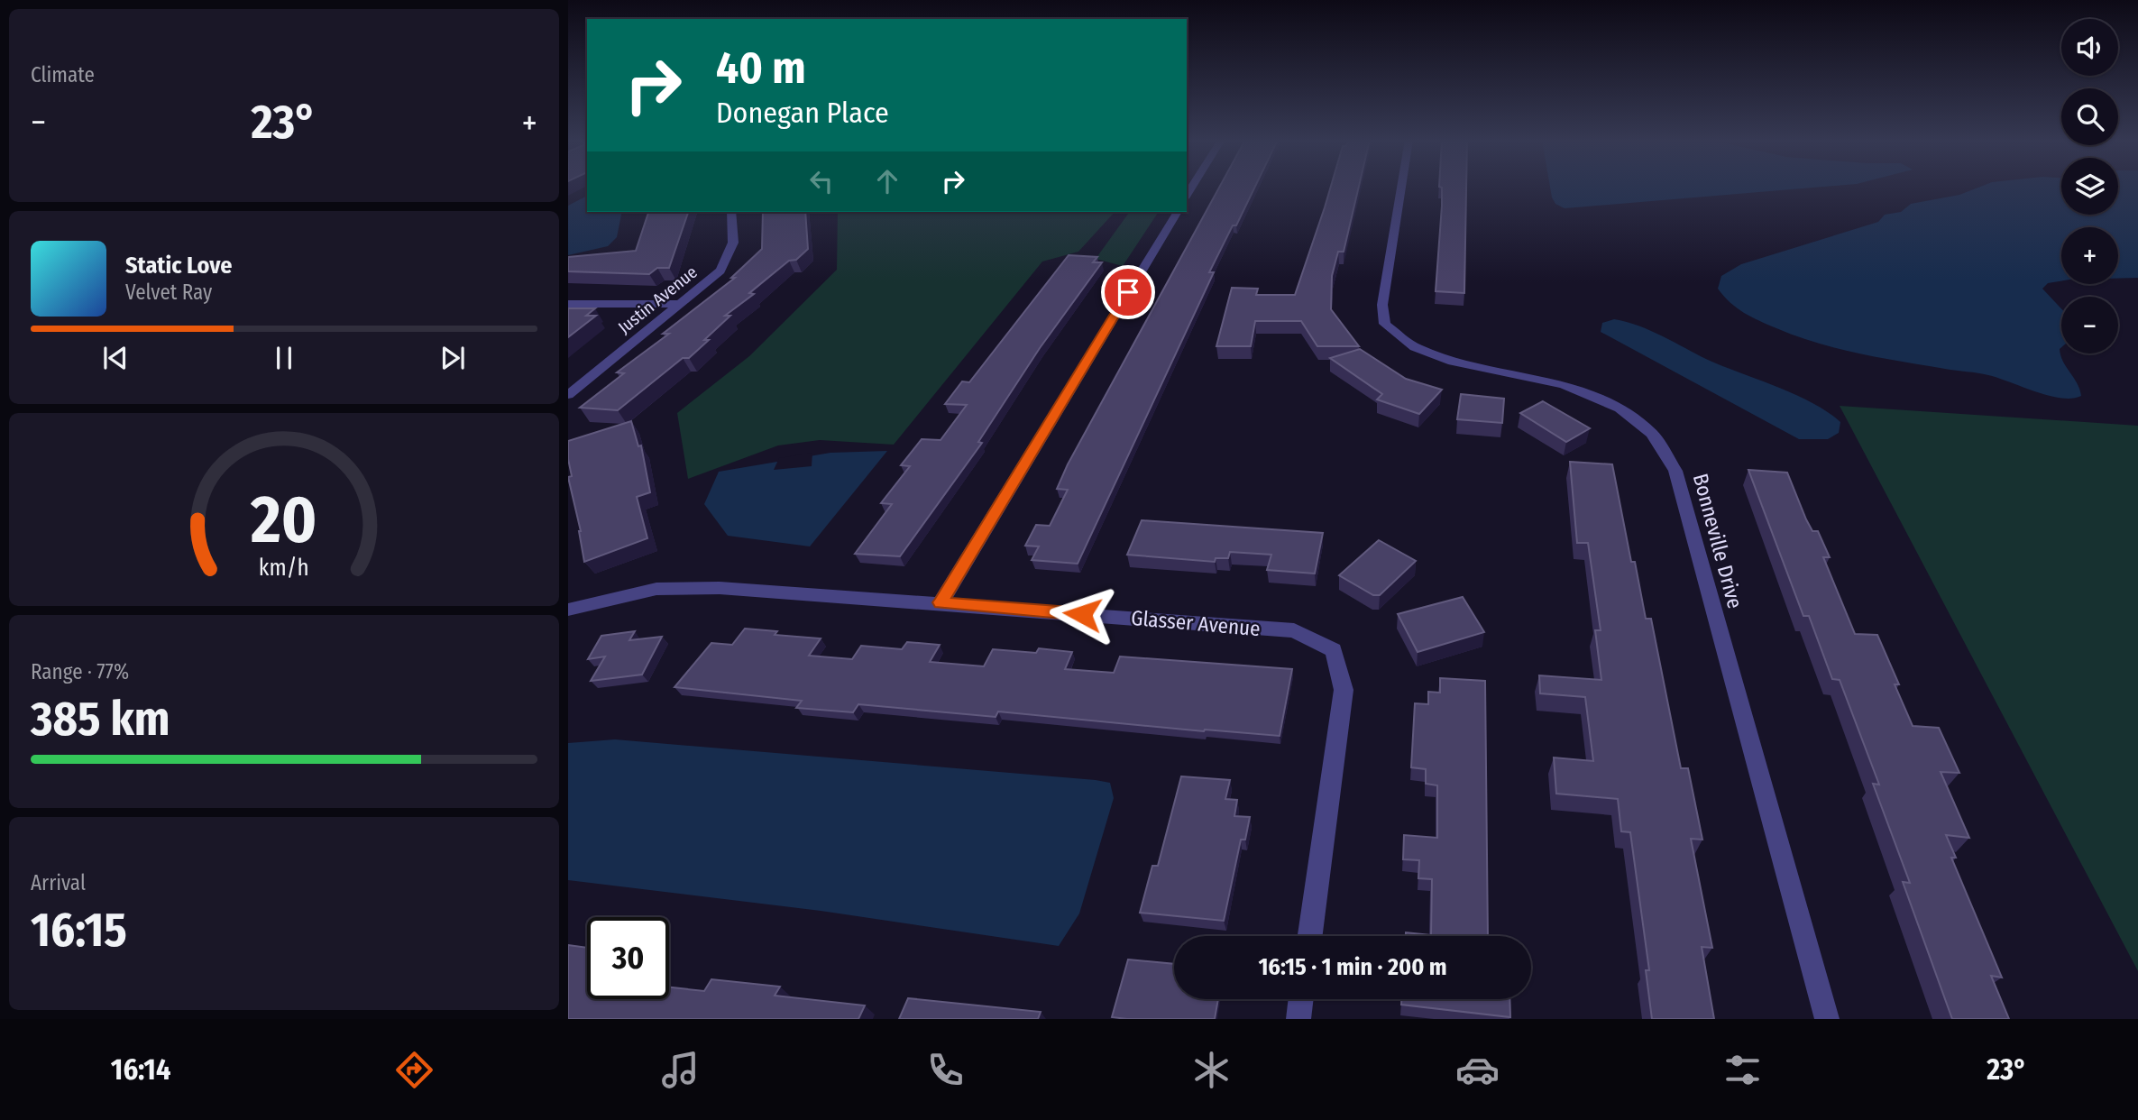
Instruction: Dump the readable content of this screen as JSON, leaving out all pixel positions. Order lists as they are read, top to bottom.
{
  "streets": {
    "street": ["Justin Avenue", "Bonneville Drive", "Glasser Avenue"]
  },
  "page": {
    "tile": [
      "Climate",
      ["Range · 77%", "385 km"],
      ["Arrival", "16:15"]
    ],
    "map_buttons": ["+", "−"],
    "turn": ["40 m", "Donegan Place"],
    "heat": ["−", "23°", "+"],
    "song": ["Static Love", "Velvet Ray"],
    "limit": "30",
    "trip": "16:15 · 1 min · 200 m",
    "tabs": ["16:14", "23°"],
    "gauge": ["20", "km/h"]
  }
}
